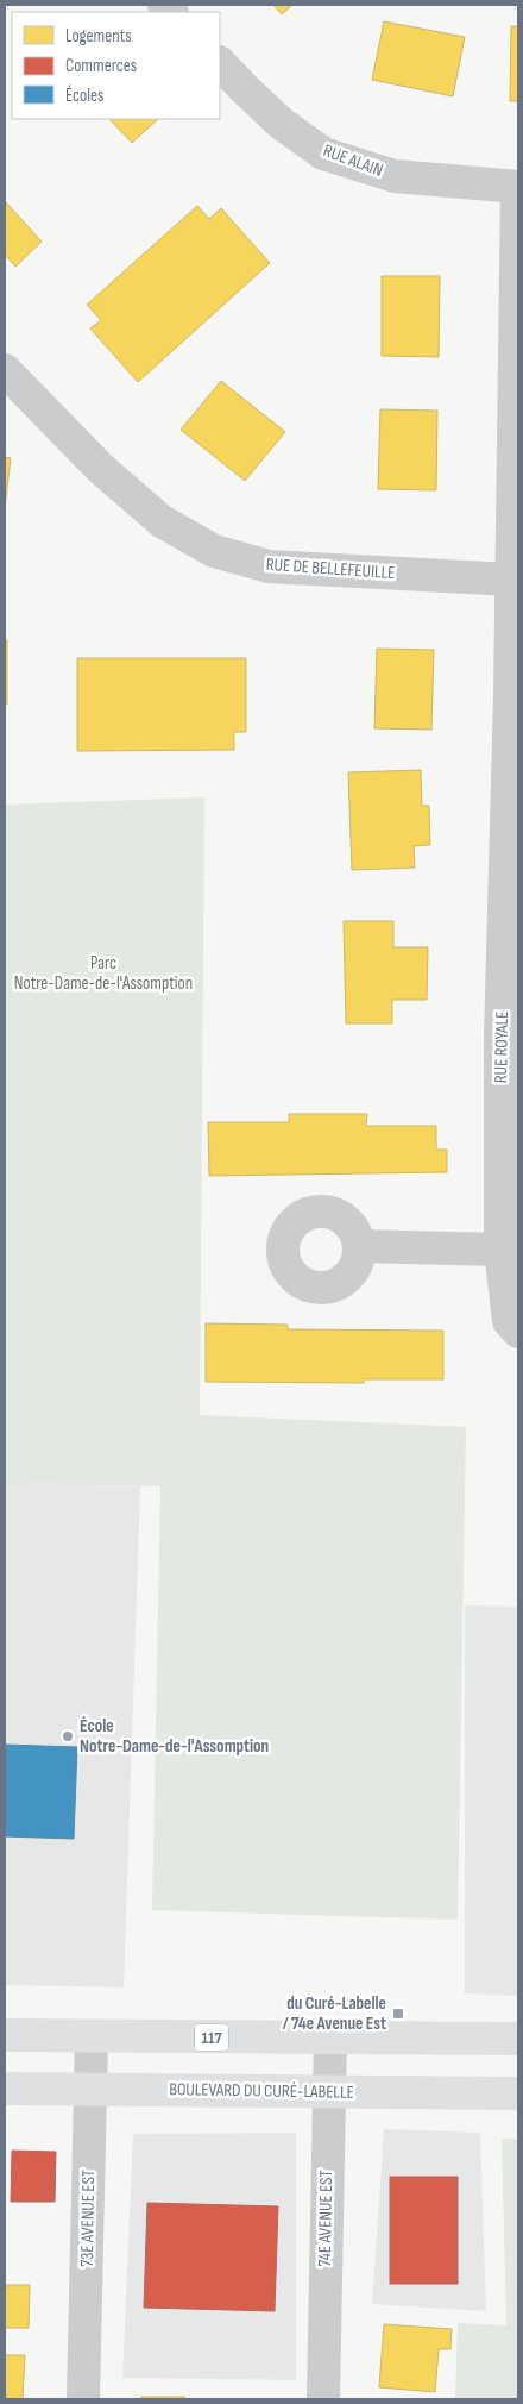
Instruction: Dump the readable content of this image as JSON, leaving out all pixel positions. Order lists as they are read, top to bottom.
{
  "streets": {
    "main road": ["117", "BOULEVARD DU CURÉ-LABELLE"],
    "street": [
      "RUE ALAIN",
      "RUE DE BELLEFEUILLE",
      "RUE ROYALE",
      "73E AVENUE EST",
      "74E AVENUE EST"
    ]
  },
  "crossings": [
    ["RUE ALAIN", "RUE ROYALE"],
    ["RUE DE BELLEFEUILLE", "RUE ROYALE"],
    ["117", "73E AVENUE EST"],
    ["117", "74E AVENUE EST"],
    ["BOULEVARD DU CURÉ-LABELLE", "73E AVENUE EST"],
    ["BOULEVARD DU CURÉ-LABELLE", "74E AVENUE EST"]
  ],
  "parks": ["Parc Notre-Dame-de-l'Assomption"],
  "places": {
    "other": ["École Notre-Dame-de-l'Assomption"],
    "transit": ["du Curé-Labelle / 74e Avenue Est"]
  },
  "legend": ["Logements", "Commerces", "Écoles"]
}
